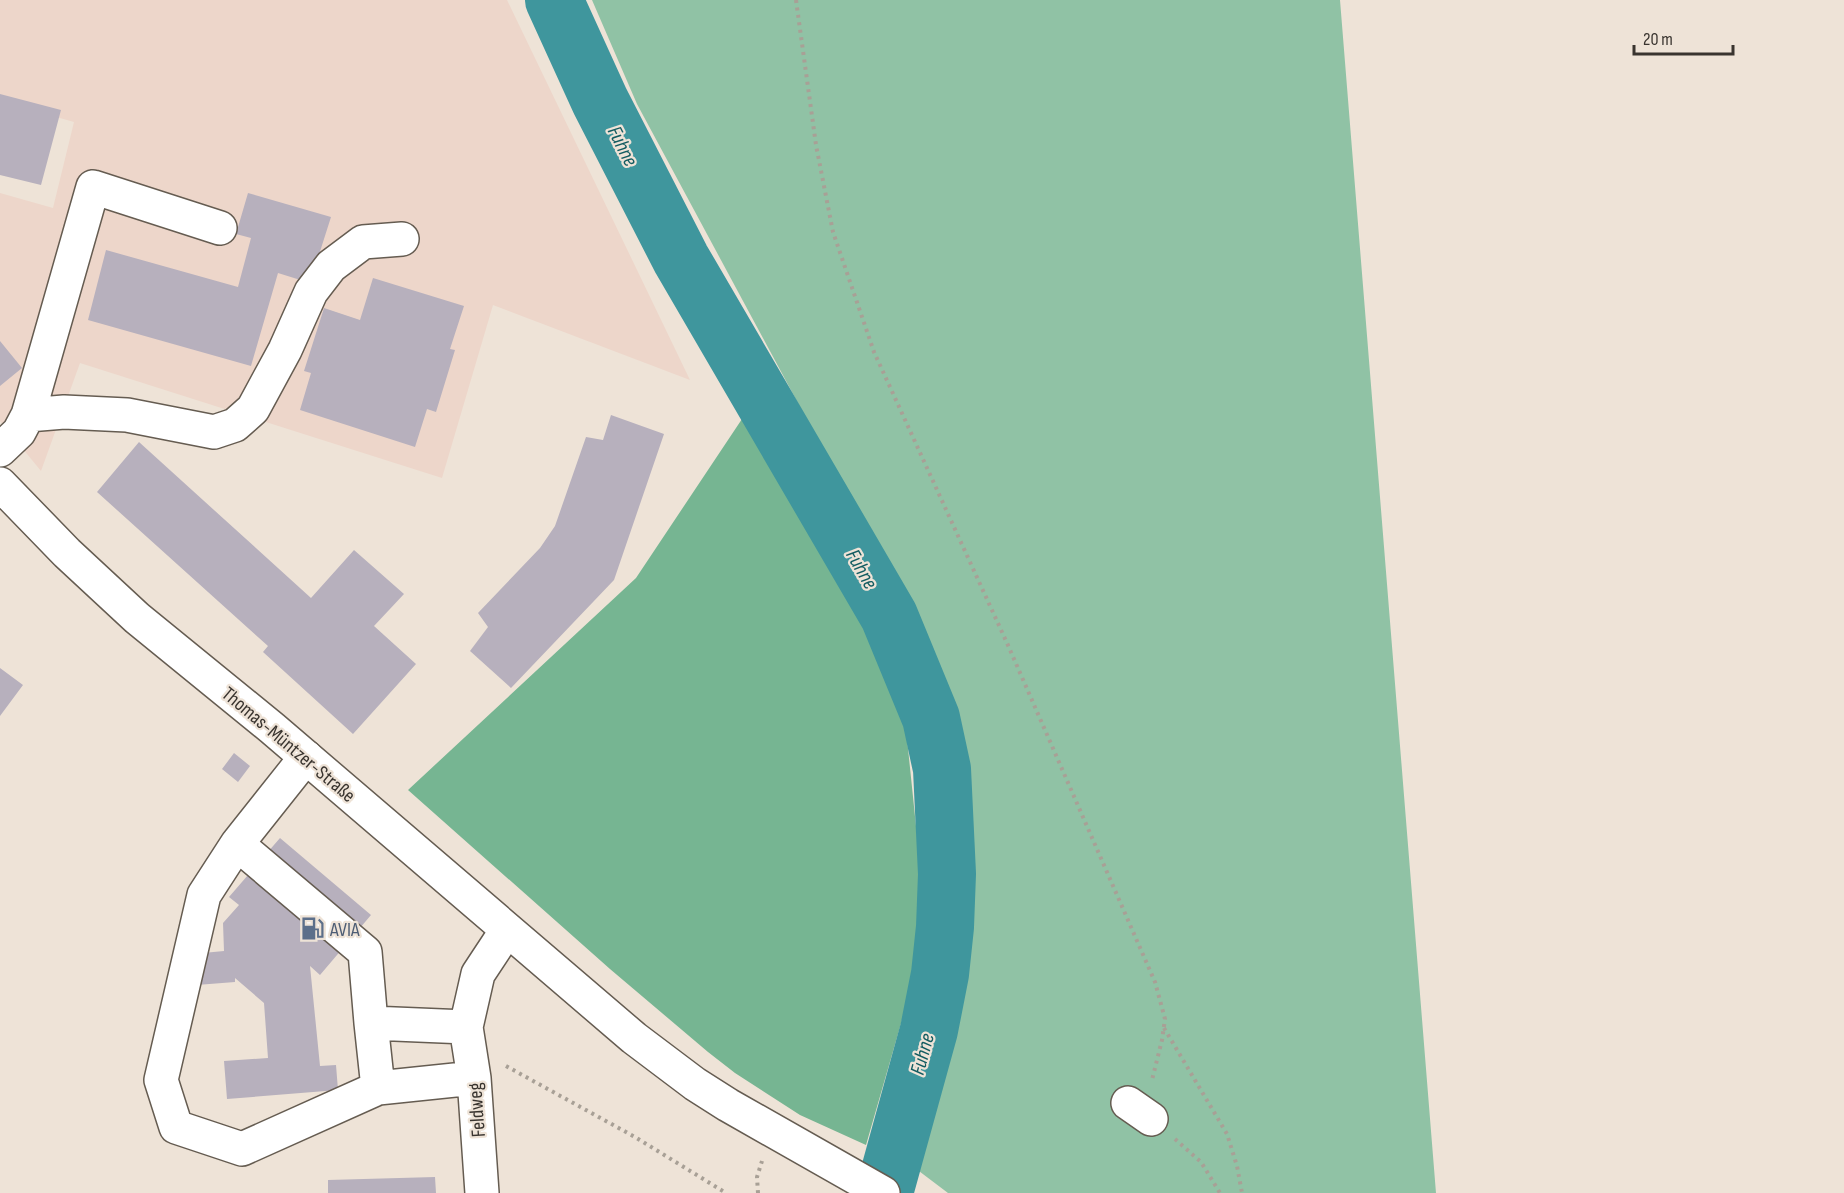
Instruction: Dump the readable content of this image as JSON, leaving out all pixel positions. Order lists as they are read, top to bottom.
{
  "streets": {
    "main road": ["Thomas-Müntzer-Straße", "Feldweg"]
  },
  "water": ["Fuhne"],
  "places": {
    "fuel station": ["AVIA"]
  },
  "scale_bar": "20 m"
}
